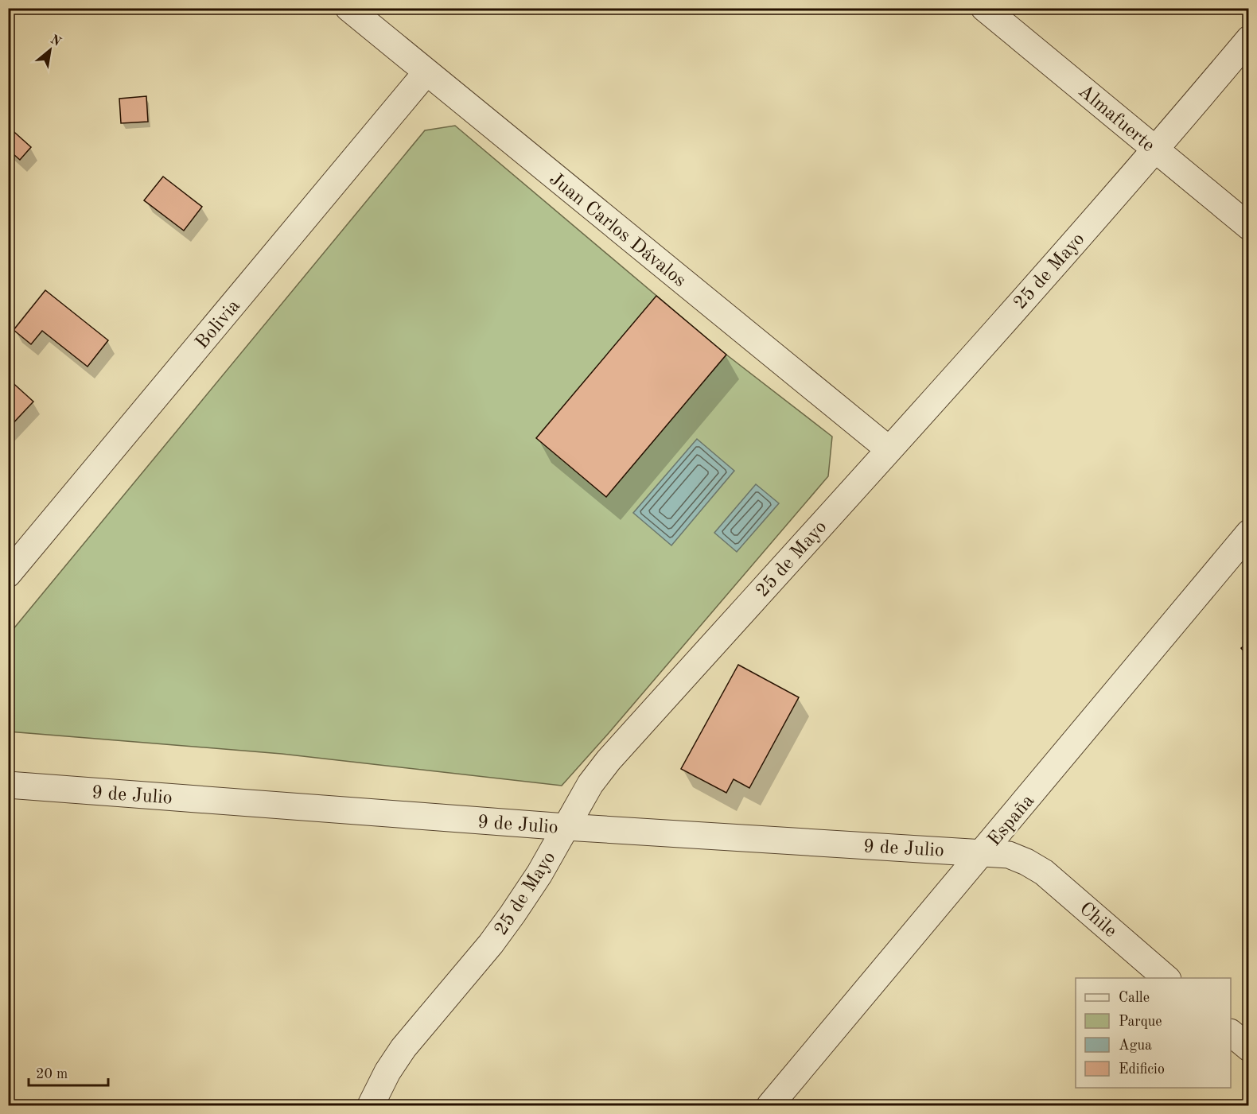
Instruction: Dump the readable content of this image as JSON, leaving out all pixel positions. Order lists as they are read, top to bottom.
{
  "streets": {
    "street": [
      "Almafuerte",
      "Juan Carlos Dávalos",
      "25 de Mayo",
      "Bolivia",
      "9 de Julio",
      "España",
      "Chile"
    ]
  },
  "crossings": [
    ["Almafuerte", "25 de Mayo"],
    ["Juan Carlos Dávalos", "25 de Mayo"],
    ["Juan Carlos Dávalos", "Bolivia"],
    ["25 de Mayo", "9 de Julio"],
    ["9 de Julio", "España"],
    ["9 de Julio", "Chile"]
  ],
  "legend": [
    "Calle",
    "Parque",
    "Agua",
    "Edificio"
  ],
  "scale_bar": "20 m",
  "north": "top right"
}
